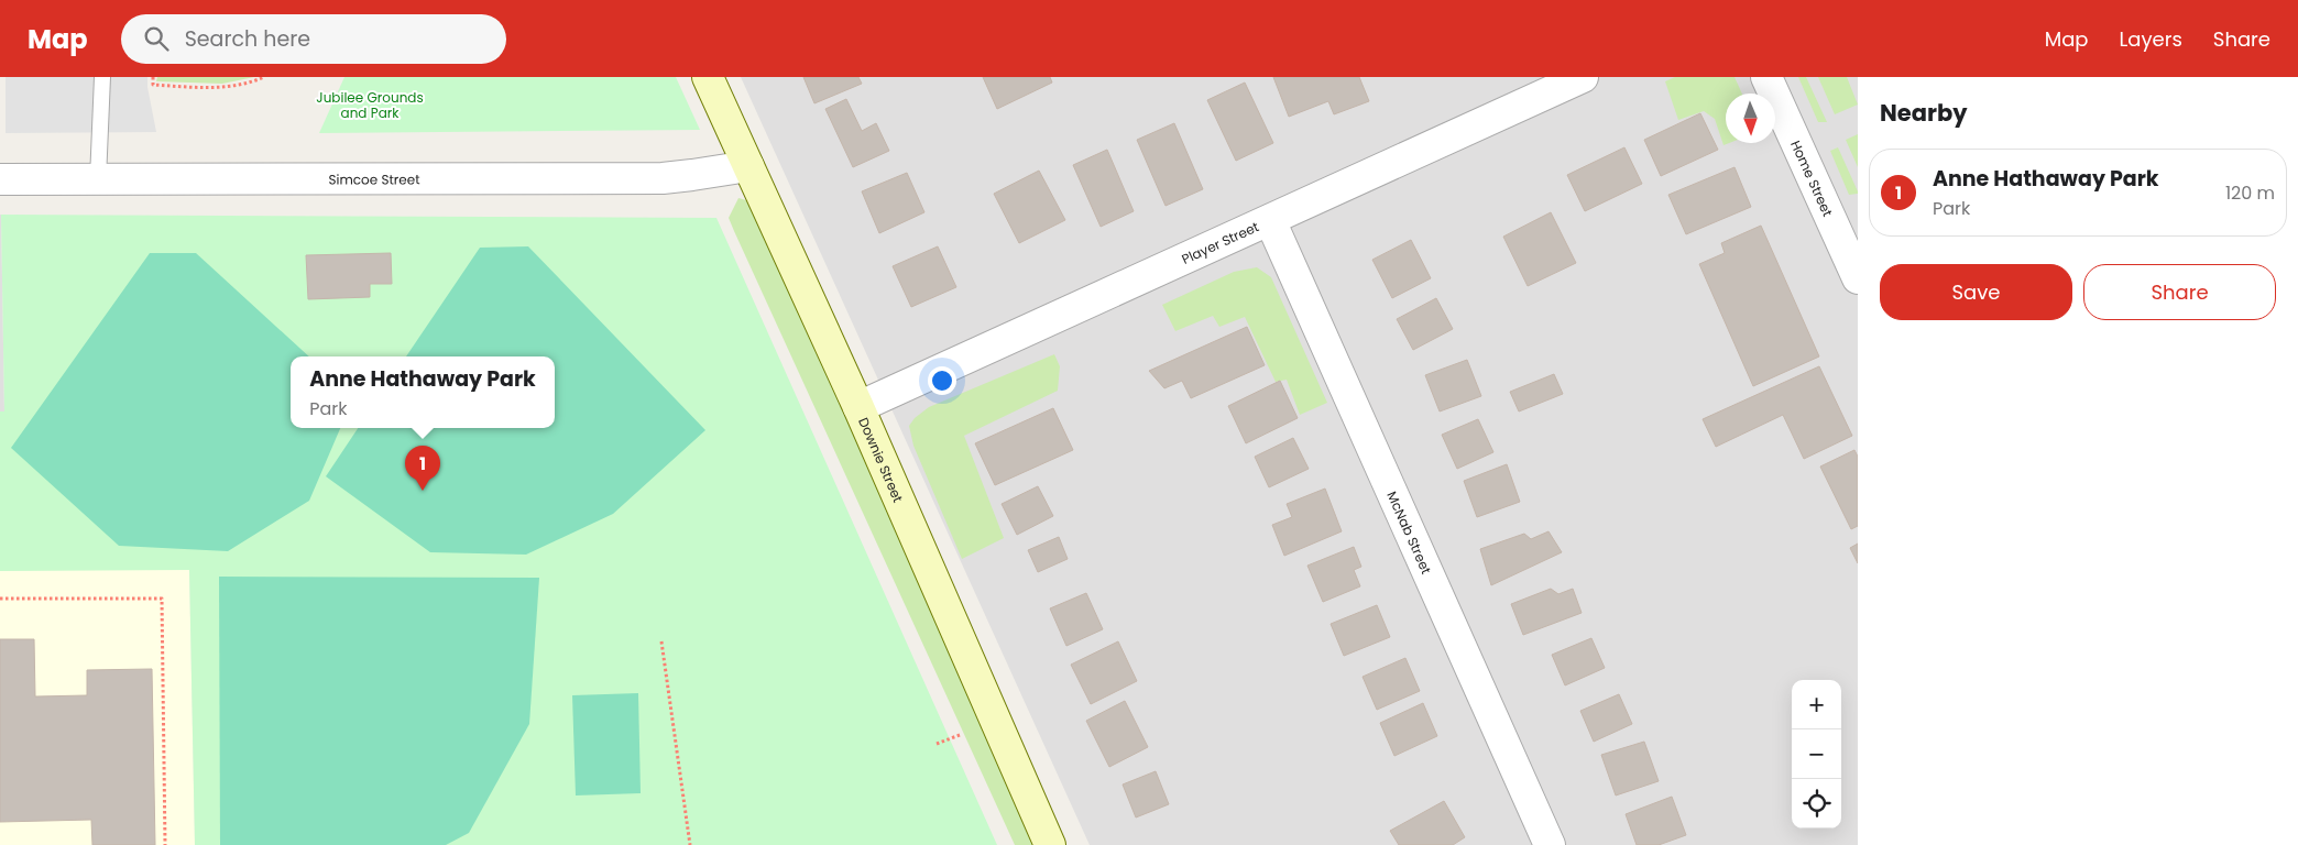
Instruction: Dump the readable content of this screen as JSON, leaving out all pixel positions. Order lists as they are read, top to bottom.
{
  "streets": {
    "main road": ["Downie Street"],
    "street": [
      "Home Street",
      "Simcoe Street",
      "Player Street",
      "McNab Street"
    ]
  },
  "crossings": [
    ["Simcoe Street", "Downie Street"],
    ["Player Street", "Downie Street"],
    ["Player Street", "McNab Street"]
  ],
  "parks": ["Jubilee Grounds and Park"],
  "north": "bottom",
  "page": {
    "header": "Map",
    "search": "Search here",
    "nav": ["Map", "Layers", "Share"],
    "heading": "Nearby",
    "list": [
      {
        "mark": "1",
        "name": "Anne Hathaway Park",
        "note": "Park",
        "value": "120 m"
      }
    ],
    "buttons": ["Save", "Share"],
    "popup": ["Anne Hathaway Park", "Park"],
    "pins": "1",
    "map_buttons": ["+", "−"]
  }
}
